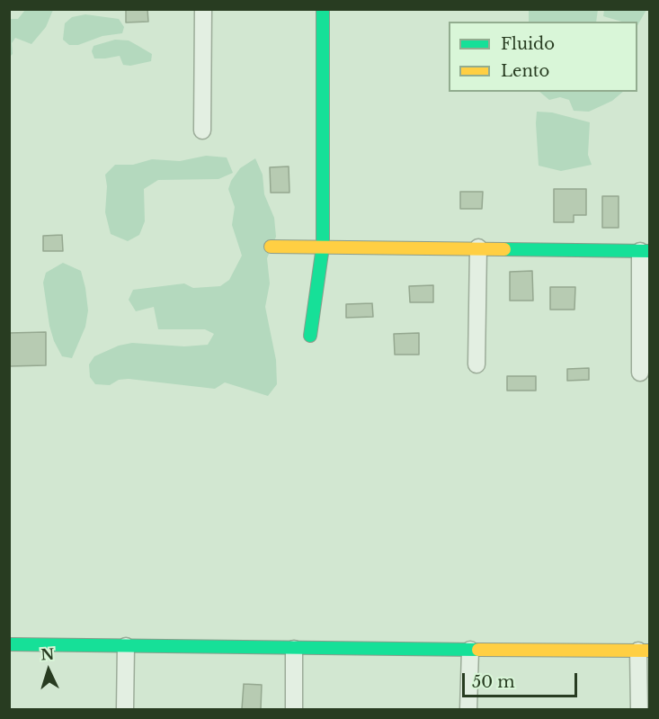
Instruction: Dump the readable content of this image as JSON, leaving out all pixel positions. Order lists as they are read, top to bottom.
{
  "legend": ["Fluido", "Lento"],
  "scale_bar": "50 m",
  "north": "top"
}
